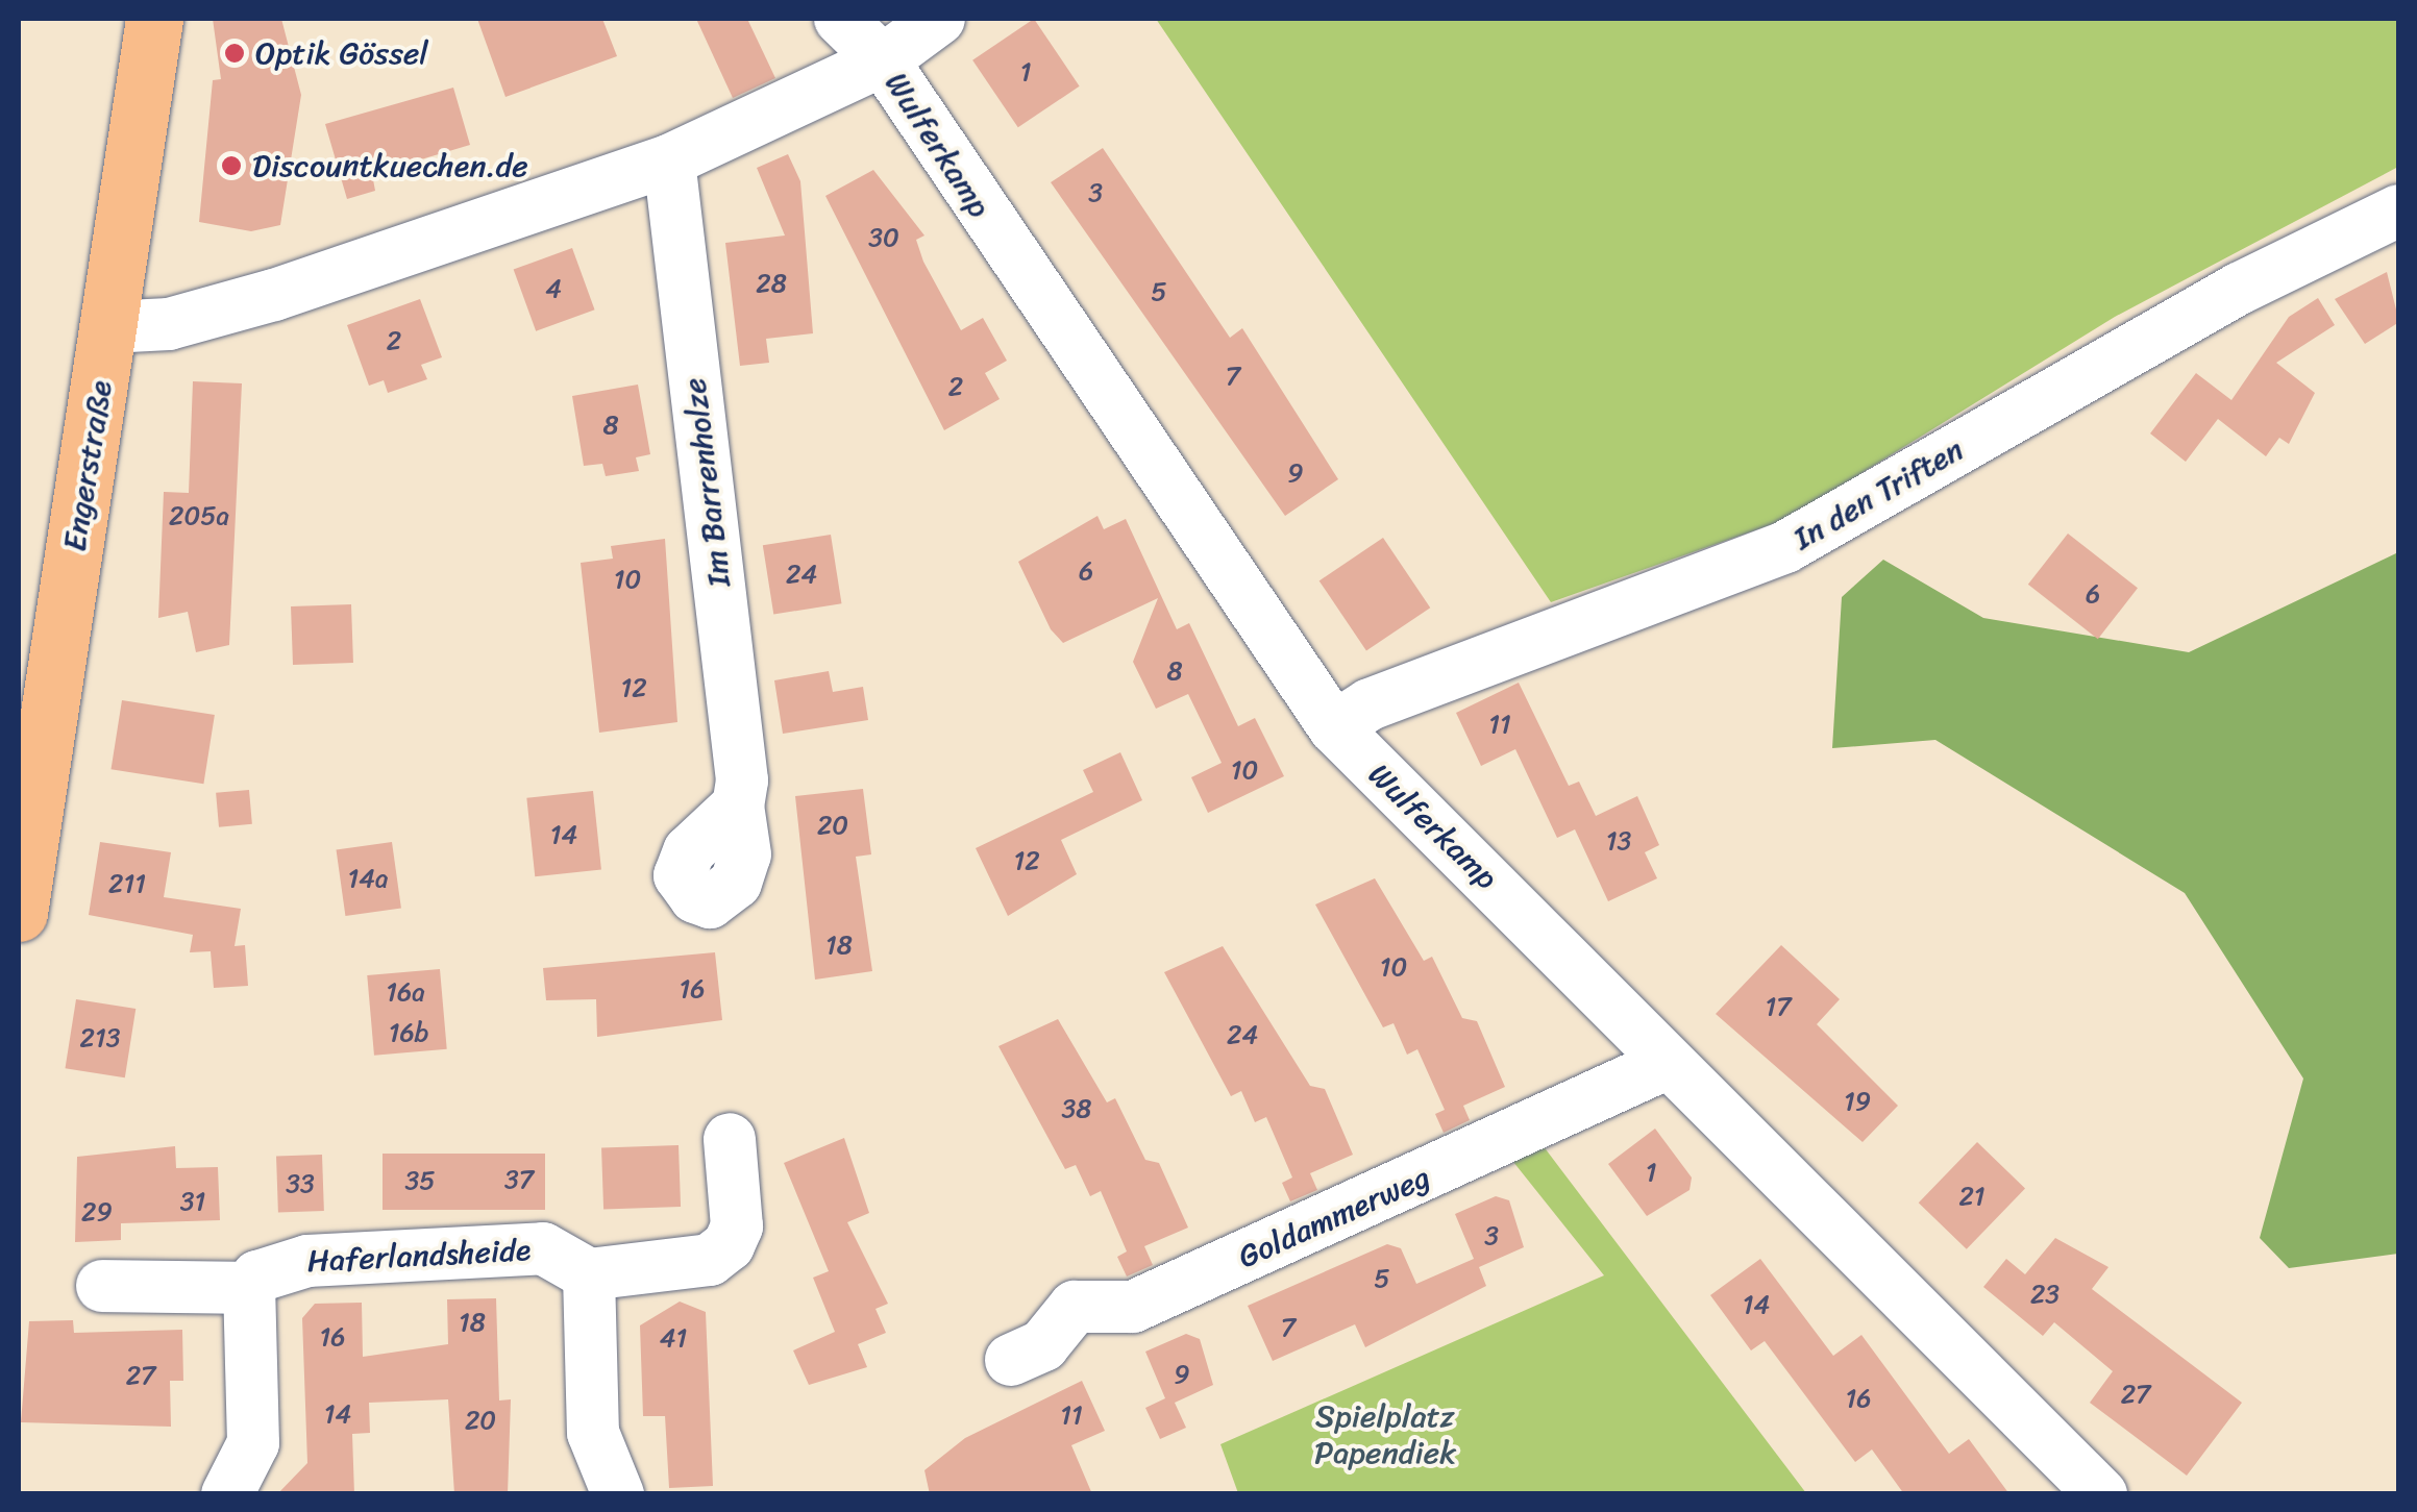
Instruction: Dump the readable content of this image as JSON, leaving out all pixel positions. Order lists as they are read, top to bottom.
{
  "streets": {
    "main road": ["Engerstraße"],
    "street": [
      "Wulferkamp",
      "Im Barrenholze",
      "In den Triften",
      "Goldammerweg",
      "Haferlandsheide"
    ]
  },
  "crossings": [
    ["Wulferkamp", "In den Triften"],
    ["Wulferkamp", "Goldammerweg"]
  ],
  "parks": ["Spielplatz Papendiek"],
  "places": ["Optik Gössel", "Discountkuechen.de"],
  "house_numbers": [
    "1",
    "3",
    "30",
    "28",
    "4",
    "5",
    "2",
    "7",
    "2",
    "8",
    "9",
    "205a",
    "6",
    "24",
    "10",
    "6",
    "8",
    "12",
    "11",
    "10",
    "20",
    "14",
    "13",
    "12",
    "14a",
    "211",
    "18",
    "10",
    "16",
    "16a",
    "17",
    "16b",
    "24",
    "213",
    "19",
    "38",
    "1",
    "37",
    "35",
    "33",
    "21",
    "31",
    "29",
    "3",
    "5",
    "23",
    "14",
    "18",
    "7",
    "16",
    "41",
    "9",
    "27",
    "27",
    "16",
    "14",
    "11",
    "20"
  ]
}
